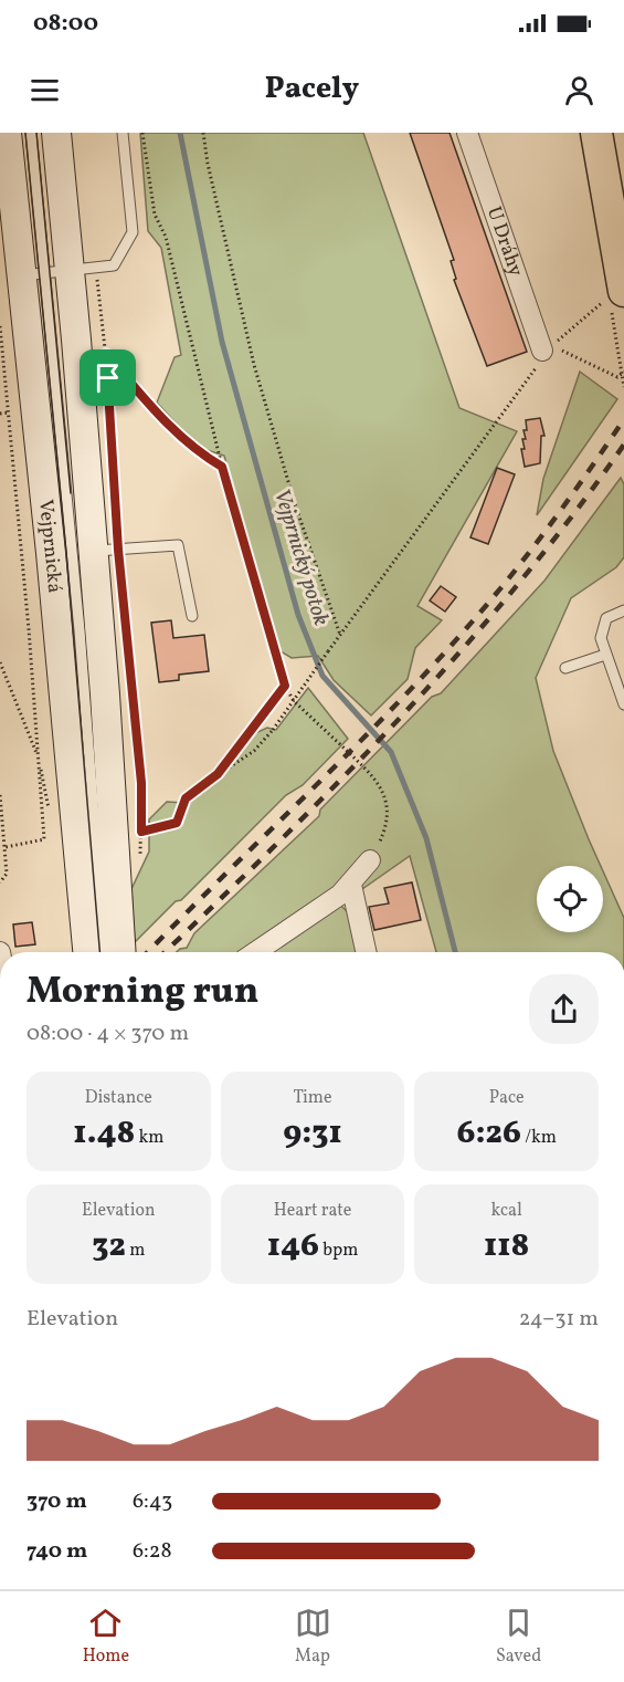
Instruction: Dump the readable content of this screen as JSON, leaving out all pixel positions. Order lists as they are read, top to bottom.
{
  "streets": {
    "main road": ["Vejprnická"],
    "street": ["U Dráhy"]
  },
  "water": ["Vejprnický potok"],
  "page": {
    "status": "08:00",
    "header": "Pacely",
    "heading": ["Morning run", "08:00 · 4 × 370 m"],
    "stats": [
      ["Distance", "1.48 km"],
      ["Time", "9:31"],
      ["Pace", "6:26 /km"],
      ["Elevation", "32 m"],
      ["Heart rate", "146 bpm"],
      ["kcal", "118"]
    ],
    "chart": ["Elevation", "24–31 m"],
    "list": [
      {
        "name": "370 m",
        "note": "6:43"
      },
      {
        "name": "740 m",
        "note": "6:28"
      }
    ],
    "tabs": ["Home", "Map", "Saved"]
  }
}
